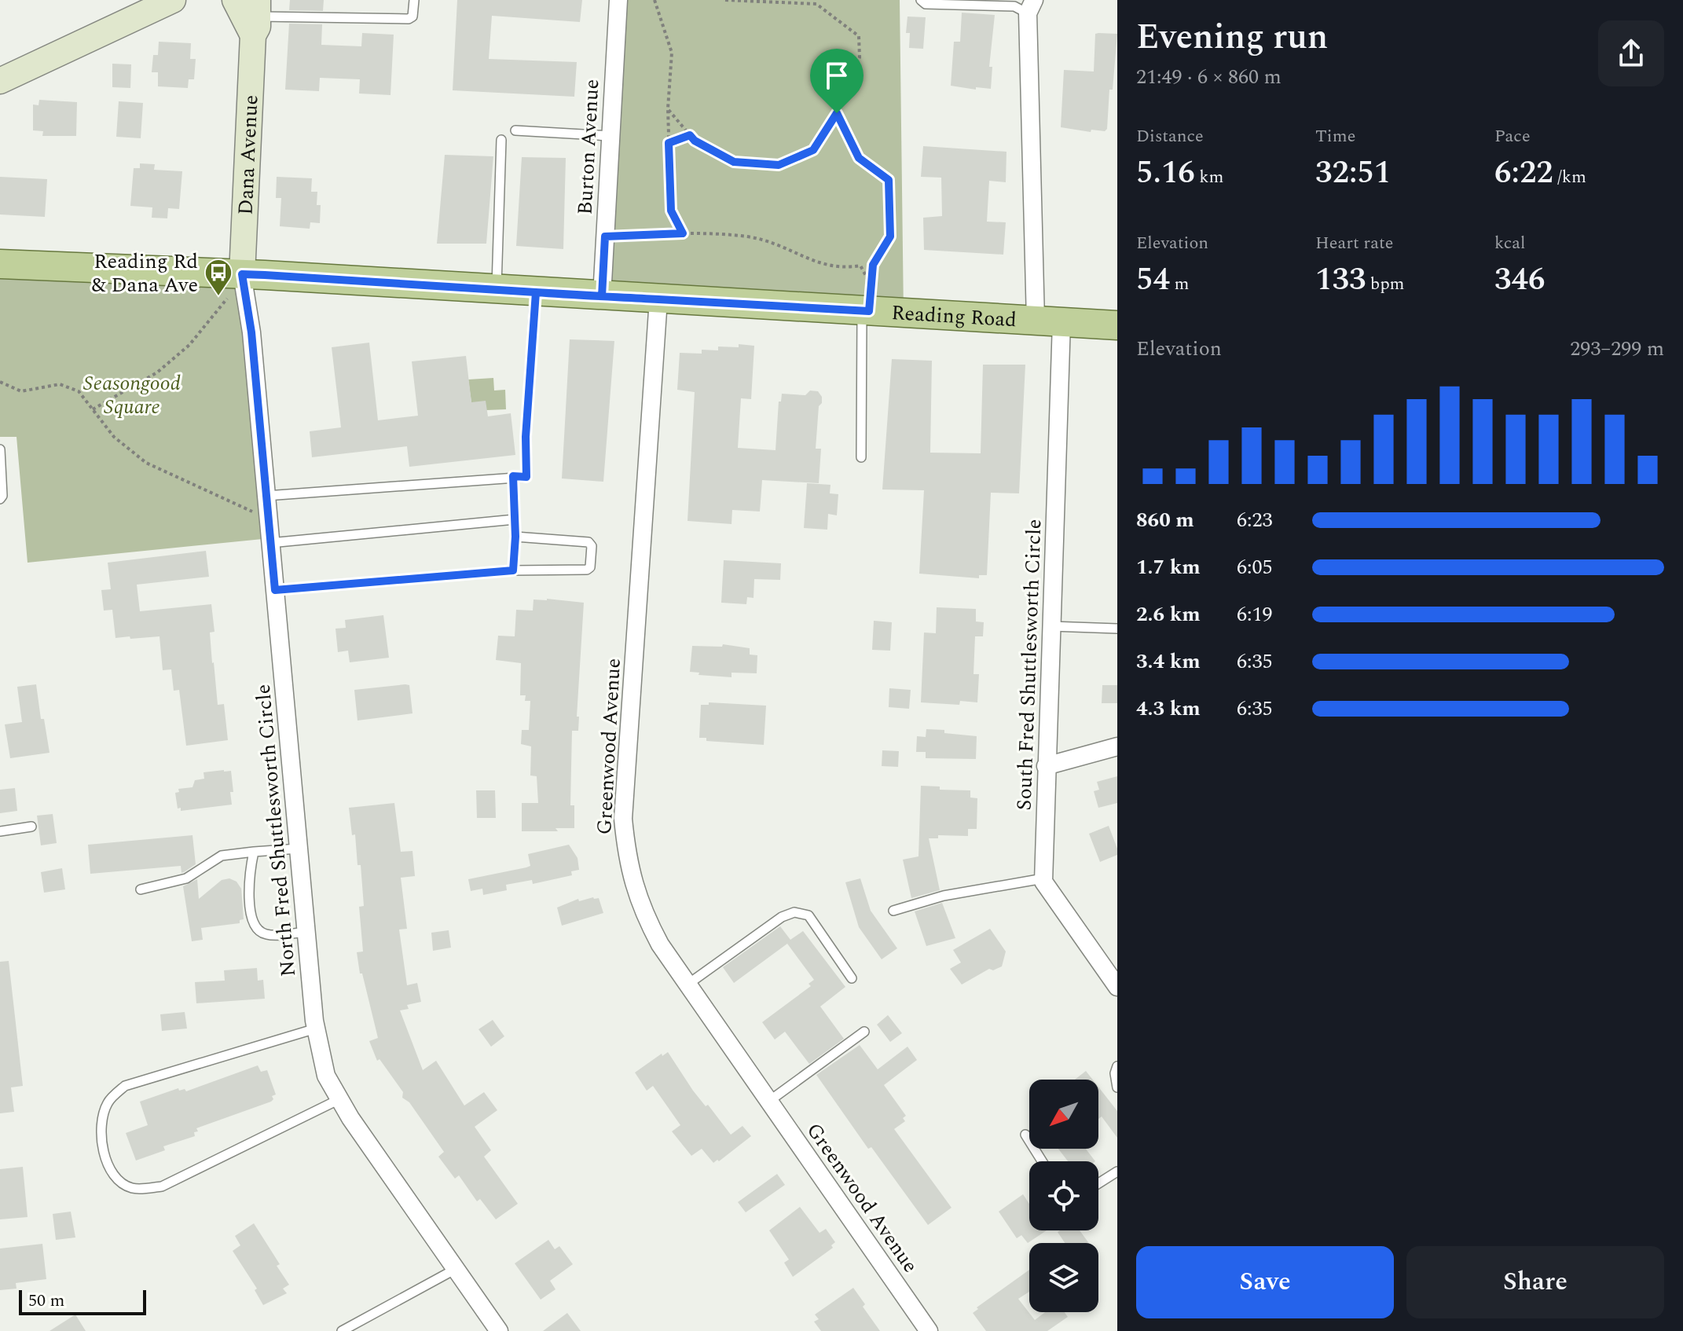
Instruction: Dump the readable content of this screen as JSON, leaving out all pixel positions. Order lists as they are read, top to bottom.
{
  "streets": {
    "main road": ["Reading Road"],
    "street": [
      "Burton Avenue",
      "Dana Avenue",
      "South Fred Shuttlesworth Circle",
      "Greenwood Avenue",
      "North Fred Shuttlesworth Circle"
    ]
  },
  "crossings": [
    ["Burton Avenue", "Reading Road"],
    ["Dana Avenue", "Reading Road"],
    ["Dana Avenue", "North Fred Shuttlesworth Circle"],
    ["Reading Road", "South Fred Shuttlesworth Circle"],
    ["Reading Road", "Greenwood Avenue"],
    ["Reading Road", "North Fred Shuttlesworth Circle"]
  ],
  "parks": ["Seasongood Square"],
  "places": {
    "bus stop": ["Reading Rd & Dana Ave"]
  },
  "scale_bar": "50 m",
  "north": "bottom left",
  "page": {
    "heading": ["Evening run", "21:49 · 6 × 860 m"],
    "stats": [
      ["Distance", "5.16 km"],
      ["Time", "32:51"],
      ["Pace", "6:22 /km"],
      ["Elevation", "54 m"],
      ["Heart rate", "133 bpm"],
      ["kcal", "346"]
    ],
    "chart": ["Elevation", "293–299 m"],
    "list": [
      {
        "name": "860 m",
        "note": "6:23"
      },
      {
        "name": "1.7 km",
        "note": "6:05"
      },
      {
        "name": "2.6 km",
        "note": "6:19"
      },
      {
        "name": "3.4 km",
        "note": "6:35"
      },
      {
        "name": "4.3 km",
        "note": "6:35"
      }
    ],
    "buttons": ["Save", "Share"],
    "scale": "50 m"
  }
}
